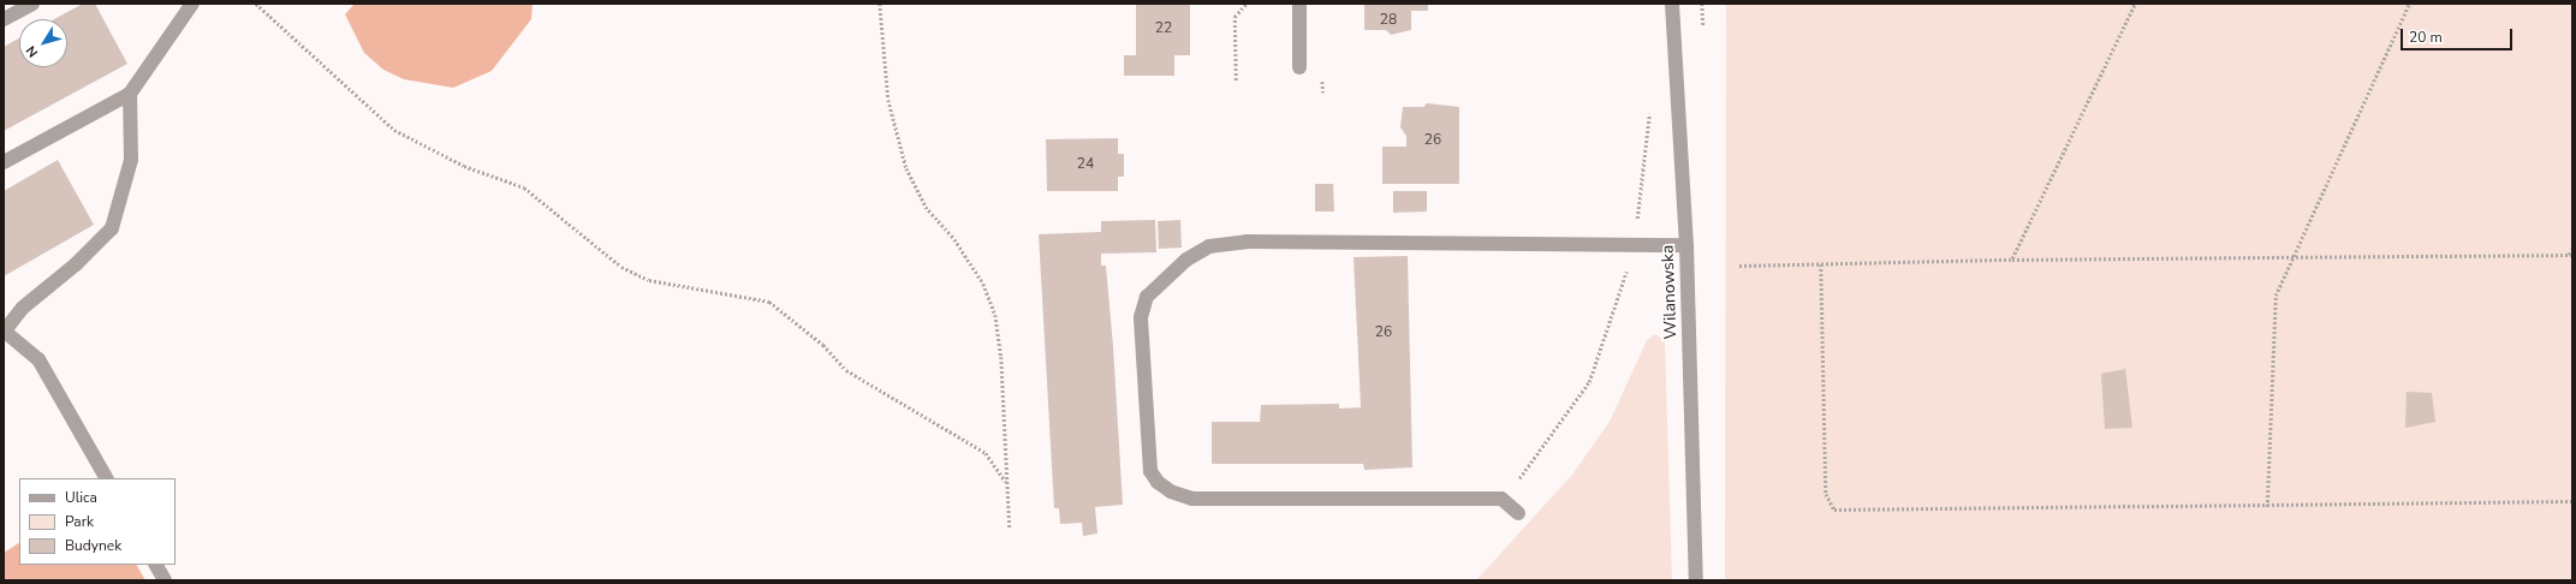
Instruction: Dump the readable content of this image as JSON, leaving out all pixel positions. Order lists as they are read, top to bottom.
{
  "streets": {
    "street": ["Wilanowska"]
  },
  "house_numbers": [
    "28",
    "22",
    "26",
    "24",
    "26"
  ],
  "legend": ["Ulica", "Park", "Budynek"],
  "scale_bar": "20 m",
  "north": "bottom left"
}
